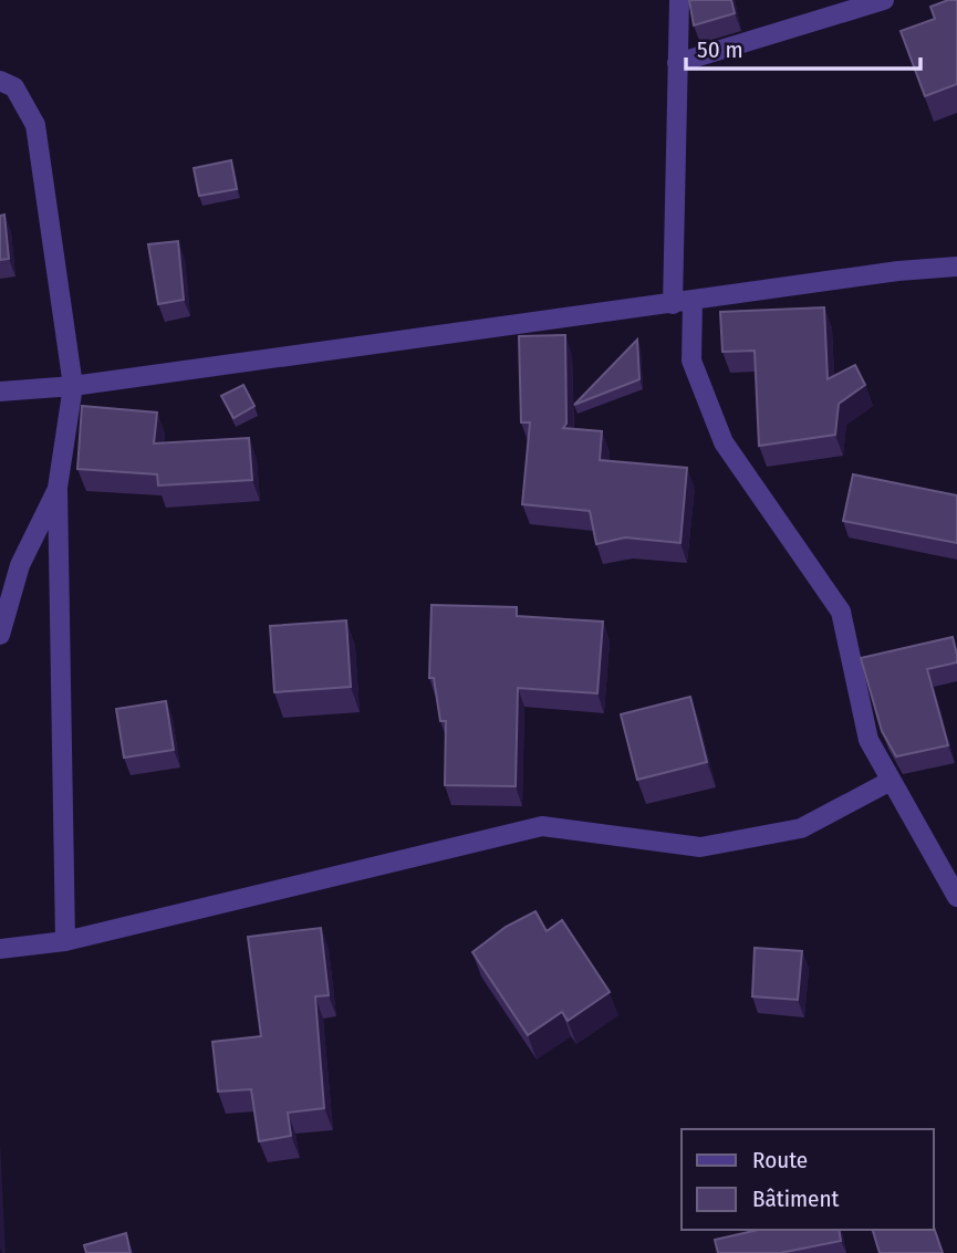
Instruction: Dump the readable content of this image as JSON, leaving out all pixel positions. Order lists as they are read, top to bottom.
{
  "legend": ["Route", "Bâtiment"],
  "scale_bar": "50 m"
}
